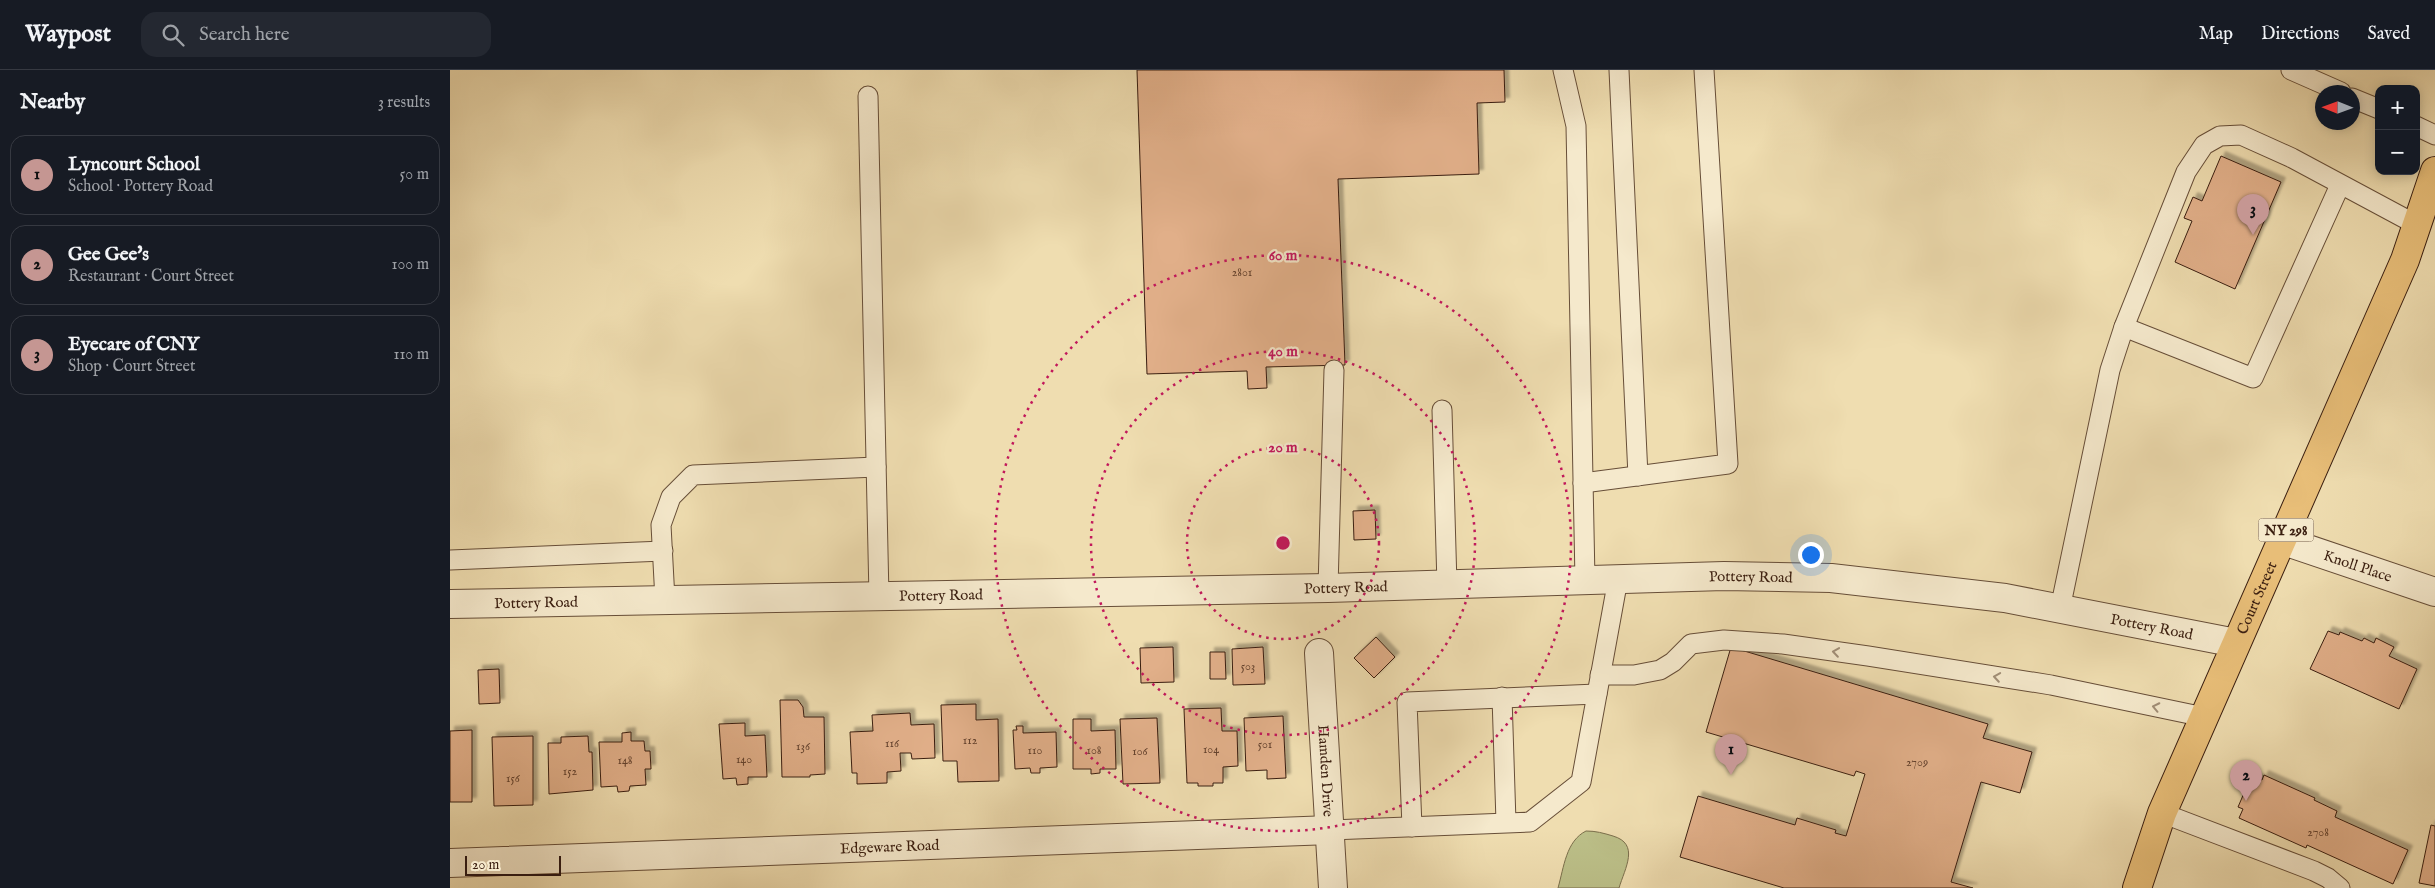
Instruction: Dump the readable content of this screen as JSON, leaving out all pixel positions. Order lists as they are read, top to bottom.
{
  "streets": {
    "main road": ["NY 298", "Court Street"],
    "street": [
      "Knoll Place",
      "Pottery Road",
      "Hamden Drive",
      "Edgeware Road"
    ]
  },
  "crossings": [
    ["Knoll Place", "Court Street"],
    ["Pottery Road", "Court Street"],
    ["Hamden Drive", "Edgeware Road"]
  ],
  "house_numbers": [
    "2801",
    "503",
    "112",
    "116",
    "501",
    "136",
    "104",
    "110",
    "108",
    "106",
    "140",
    "148",
    "2709",
    "152",
    "156",
    "2708"
  ],
  "scale_bar": "20 m",
  "north": "left",
  "page": {
    "header": "Waypost",
    "search": "Search here",
    "nav": ["Map", "Directions", "Saved"],
    "heading": ["Nearby", "3 results"],
    "map_buttons": ["+", "−"],
    "list": [
      {
        "mark": "1",
        "name": "Lyncourt School",
        "note": "School · Pottery Road",
        "value": "50 m"
      },
      {
        "mark": "2",
        "name": "Gee Gee's",
        "note": "Restaurant · Court Street",
        "value": "100 m"
      },
      {
        "mark": "3",
        "name": "Eyecare of CNY",
        "note": "Shop · Court Street",
        "value": "110 m"
      }
    ],
    "pins": ["3", "1", "2"],
    "scale": "20 m"
  },
  "rings": ["60 m", "40 m", "20 m"]
}
